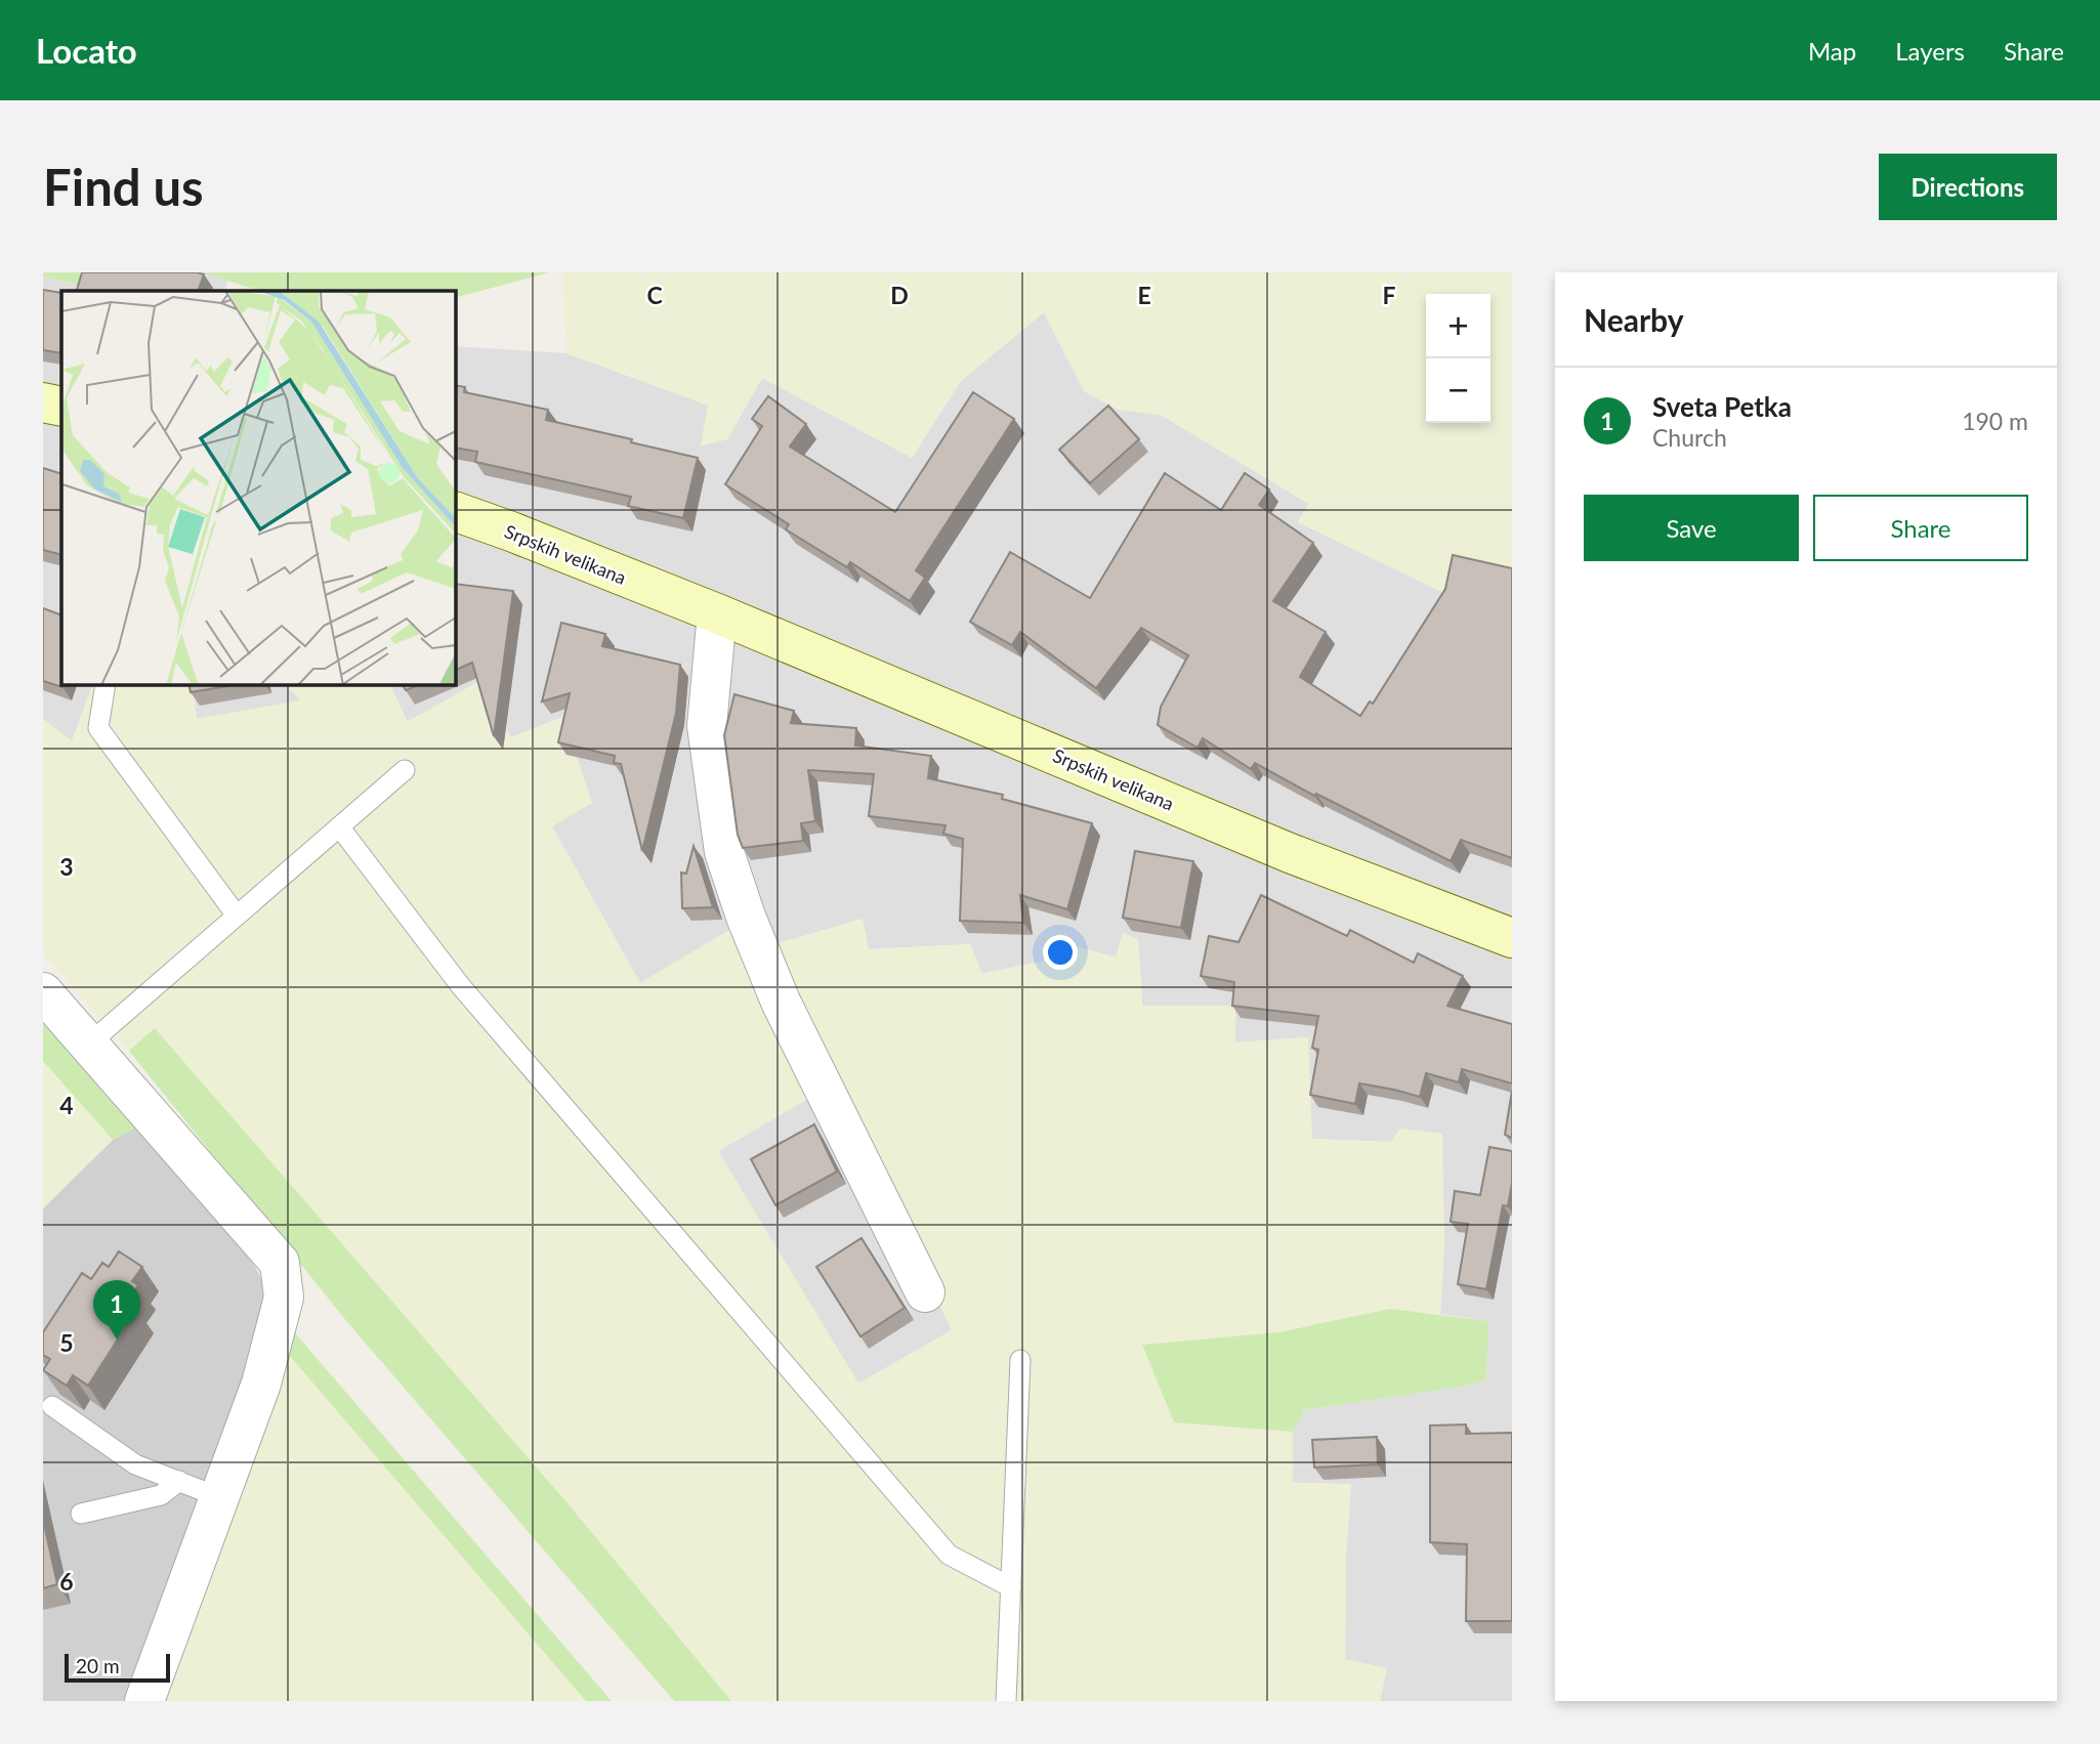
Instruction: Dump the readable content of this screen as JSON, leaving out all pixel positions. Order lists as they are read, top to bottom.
{
  "streets": {
    "main road": ["Srpskih velikana"]
  },
  "scale_bar": "20 m",
  "page": {
    "header": "Locato",
    "nav": ["Map", "Layers", "Share"],
    "buttons": [
      "Directions",
      ["Save", "Share"]
    ],
    "title": "Find us",
    "heading": "Nearby",
    "map_buttons": ["+", "−"],
    "list": [
      {
        "mark": "1",
        "name": "Sveta Petka",
        "note": "Church",
        "value": "190 m"
      }
    ],
    "pins": "1",
    "scale": "20 m"
  },
  "grid": {
    "columns": [
      "C",
      "D",
      "E",
      "F"
    ],
    "rows": [
      "3",
      "4",
      "5",
      "6"
    ]
  }
}
